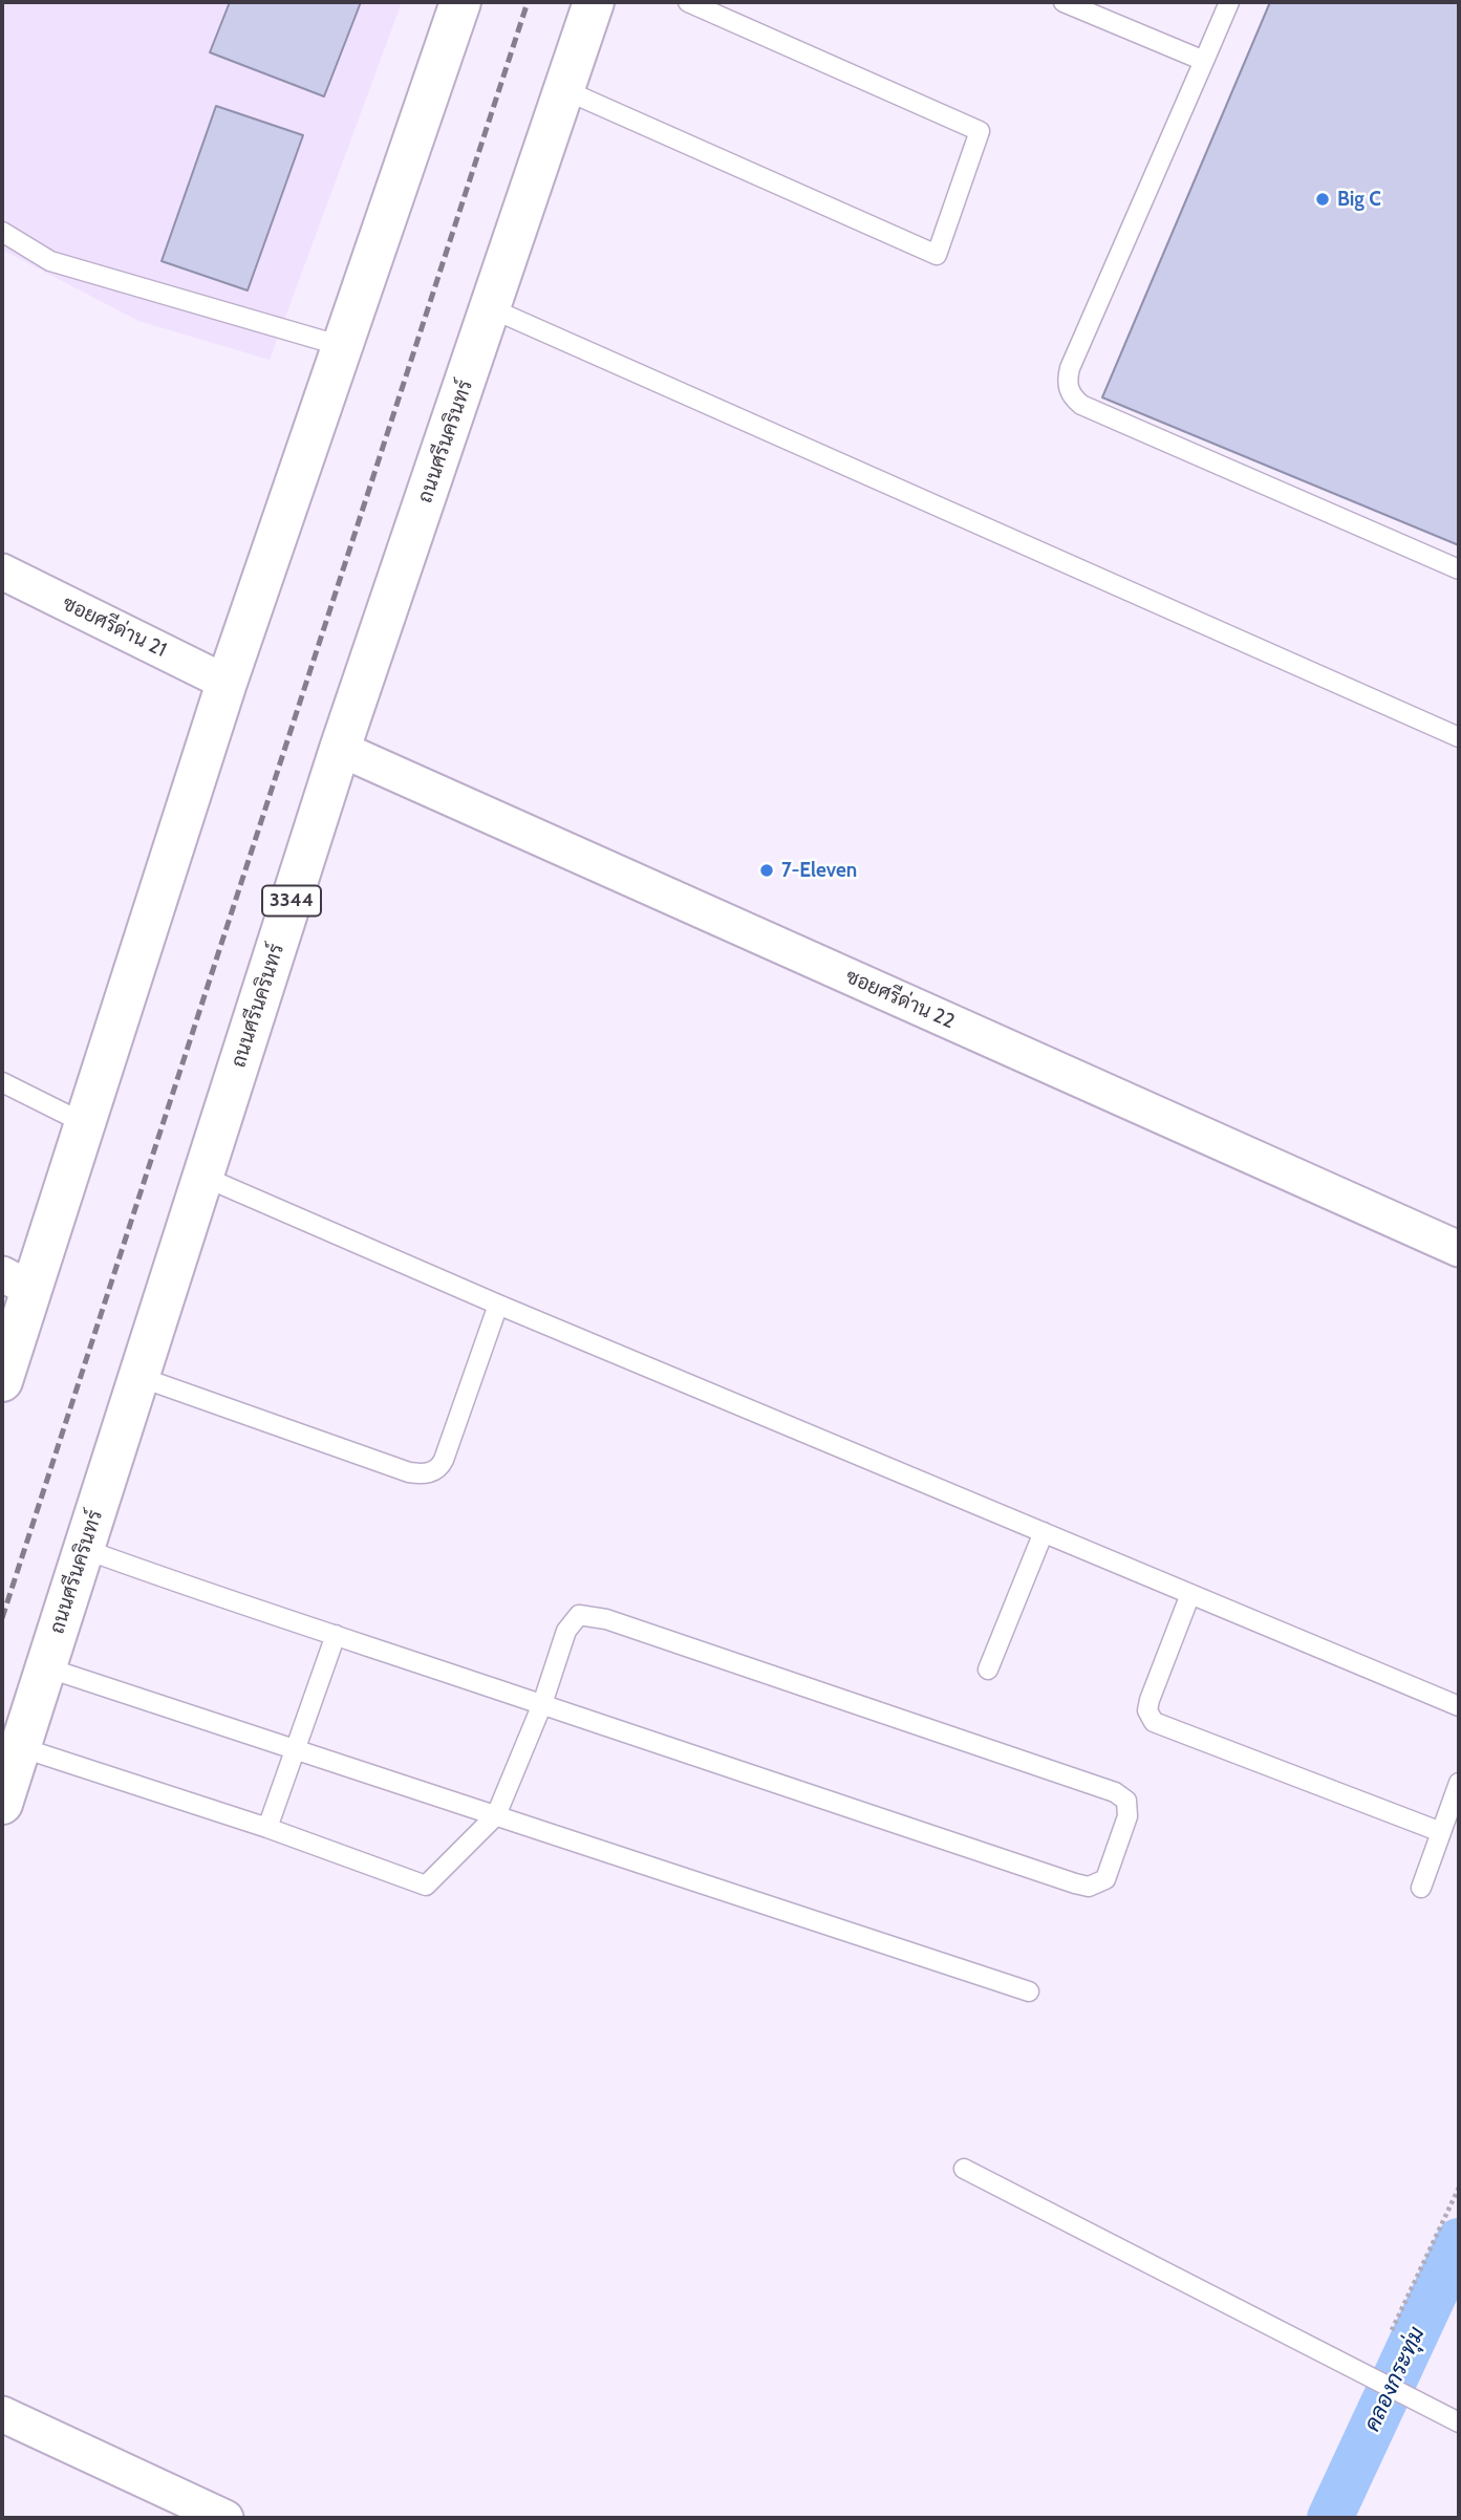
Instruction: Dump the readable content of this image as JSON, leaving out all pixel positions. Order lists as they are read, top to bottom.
{
  "streets": {
    "main road": ["ถนนศรีนครินทร์", "3344"],
    "street": ["ซอยศรีด่าน 21", "ซอยศรีด่าน 22"]
  },
  "crossings": [
    ["ถนนศรีนครินทร์", "ซอยศรีด่าน 22"]
  ],
  "water": ["คลองกระทุ่ม"],
  "places": ["Big C", "7-Eleven"]
}
